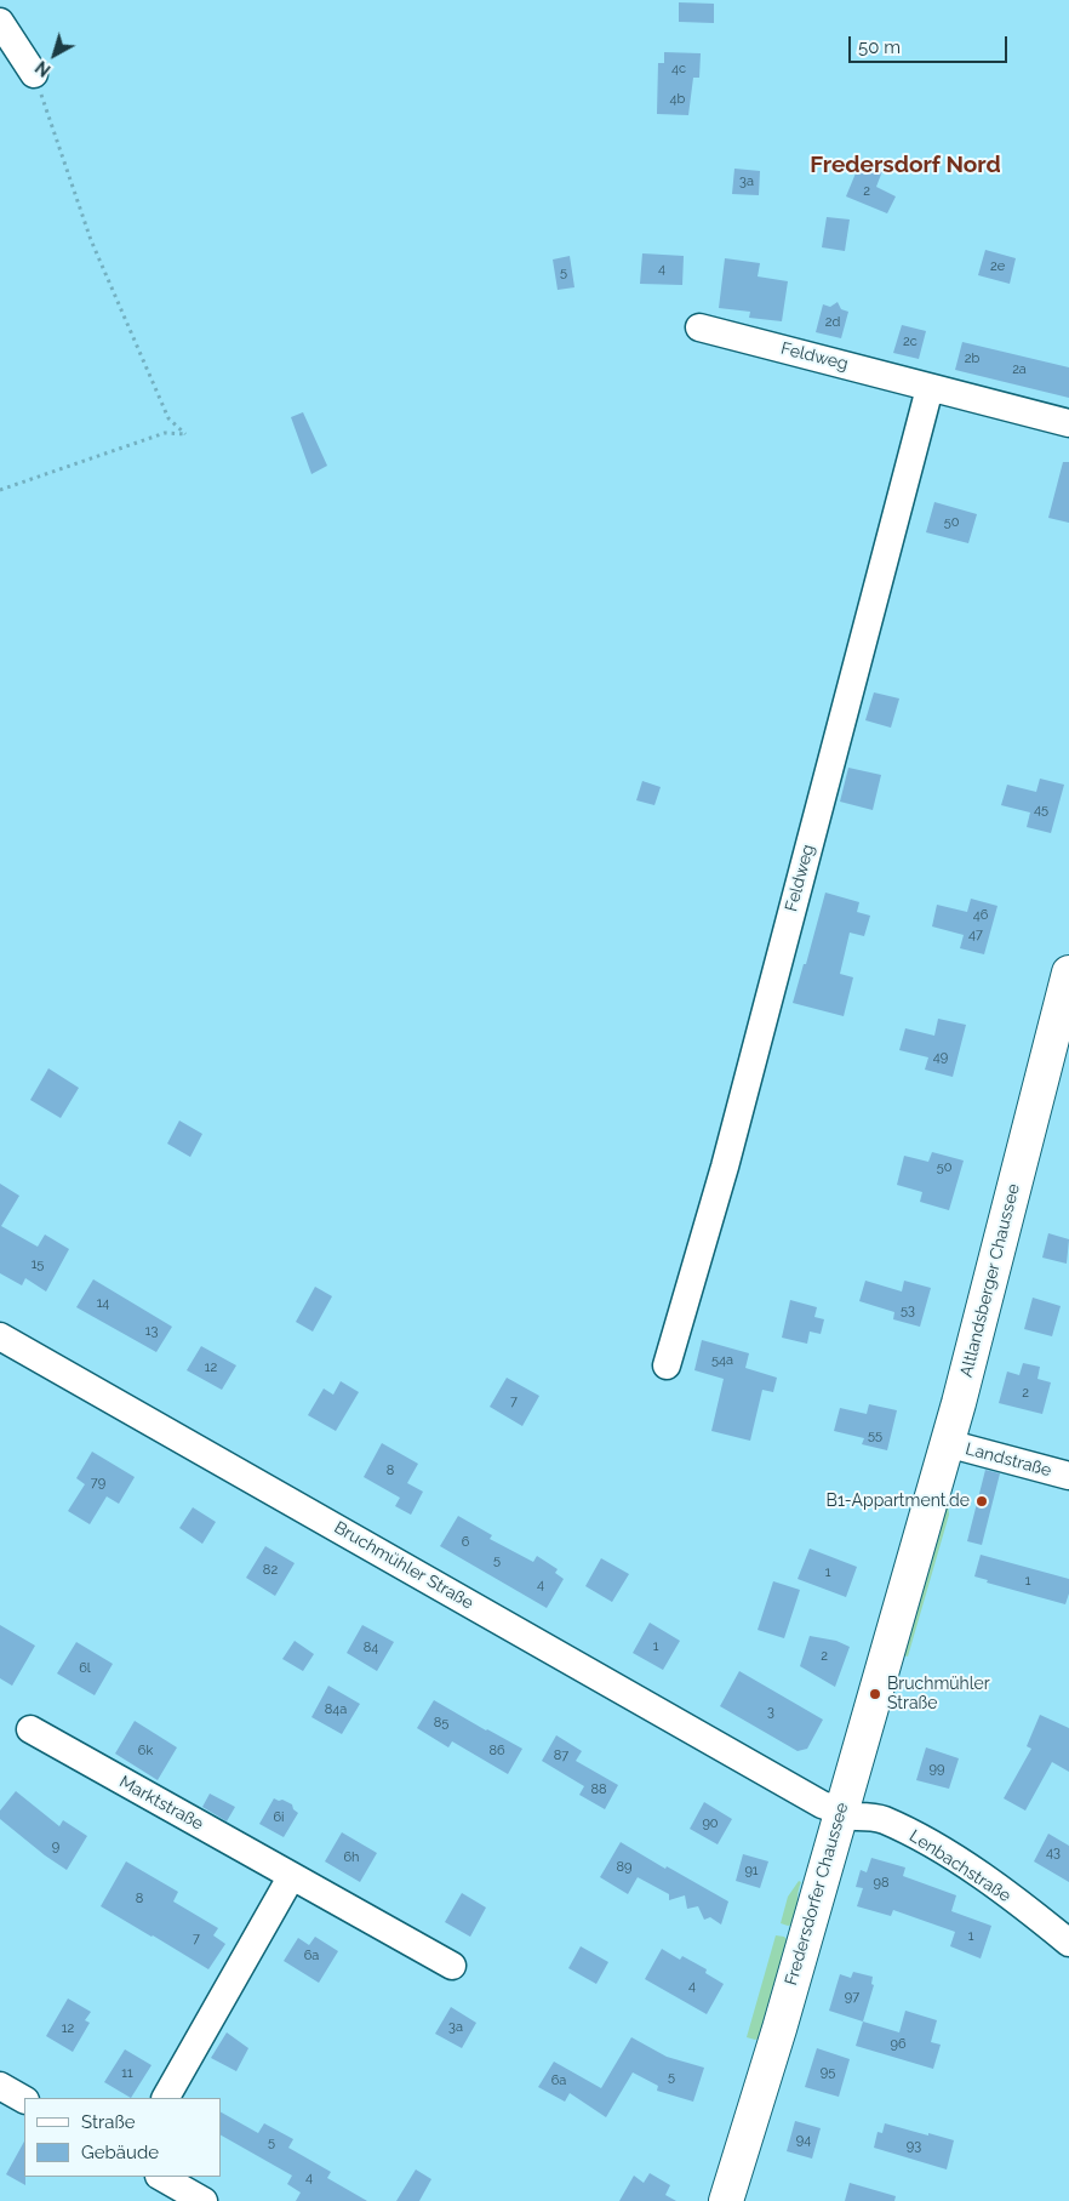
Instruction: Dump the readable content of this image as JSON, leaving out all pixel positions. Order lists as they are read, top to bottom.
{
  "streets": {
    "main road": ["Altlandsberger Chaussee", "Fredersdorfer Chaussee"],
    "street": [
      "Feldweg",
      "Landstraße",
      "Bruchmühler Straße",
      "Marktstraße",
      "Lenbachstraße"
    ]
  },
  "crossings": [
    ["Altlandsberger Chaussee", "Landstraße"],
    ["Altlandsberger Chaussee", "Fredersdorfer Chaussee"],
    ["Bruchmühler Straße", "Lenbachstraße"],
    ["Bruchmühler Straße", "Fredersdorfer Chaussee"],
    ["Lenbachstraße", "Fredersdorfer Chaussee"]
  ],
  "districts": ["Fredersdorf Nord"],
  "places": ["B1-Appartment.de", "Bruchmühler Straße"],
  "house_numbers": [
    "4c",
    "4b",
    "3a",
    "2",
    "2e",
    "4",
    "5",
    "2d",
    "2c",
    "2b",
    "2a",
    "50",
    "45",
    "46",
    "47",
    "49",
    "50",
    "15",
    "14",
    "53",
    "13",
    "54a",
    "12",
    "2",
    "7",
    "55",
    "8",
    "79",
    "6",
    "5",
    "82",
    "1",
    "1",
    "4",
    "1",
    "84",
    "2",
    "6l",
    "84a",
    "3",
    "85",
    "6k",
    "86",
    "87",
    "99",
    "88",
    "6i",
    "90",
    "9",
    "43",
    "6h",
    "89",
    "91",
    "98",
    "8",
    "1",
    "7",
    "6a",
    "4",
    "97",
    "3a",
    "12",
    "96",
    "95",
    "11",
    "5",
    "6a",
    "94",
    "5",
    "93",
    "4"
  ],
  "legend": ["Straße", "Gebäude"],
  "scale_bar": "50 m",
  "north": "bottom left"
}
